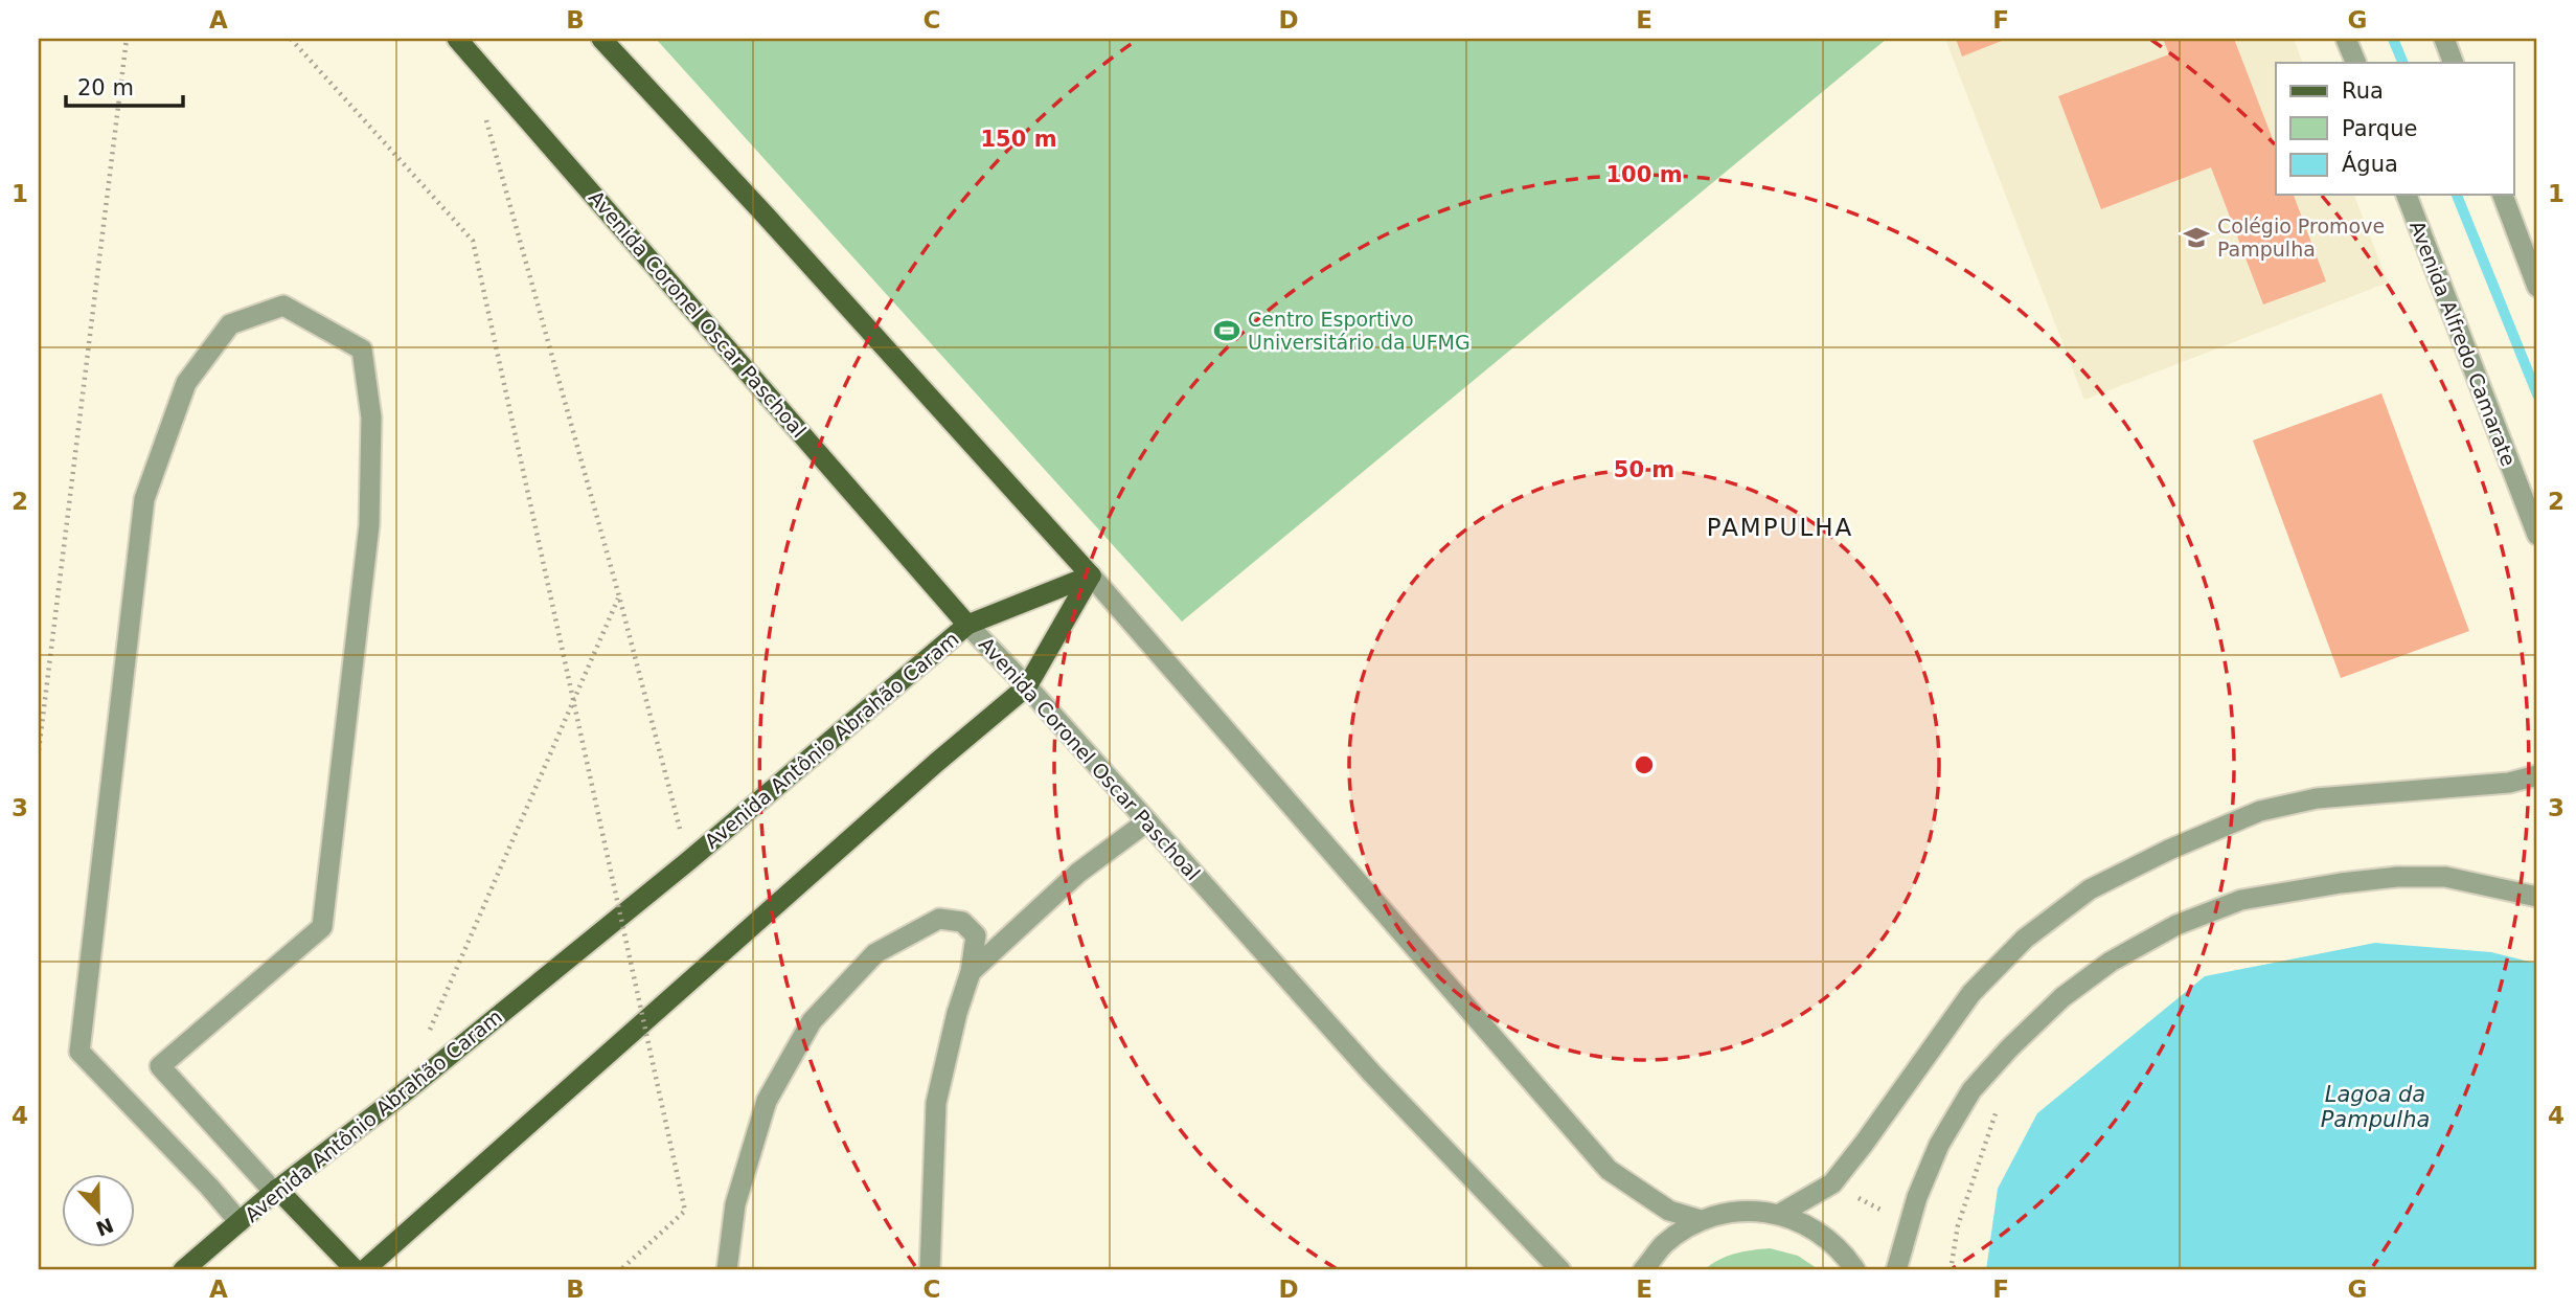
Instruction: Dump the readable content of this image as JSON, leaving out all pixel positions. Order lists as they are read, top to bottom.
{
  "streets": {
    "main road": ["Avenida Coronel Oscar Paschoal", "Avenida Antônio Abrahão Caram"],
    "street": ["Avenida Alfredo Camarate"]
  },
  "crossings": [
    ["Avenida Coronel Oscar Paschoal", "Avenida Antônio Abrahão Caram"]
  ],
  "districts": ["PAMPULHA"],
  "water": ["Lagoa da Pampulha"],
  "places": {
    "school or university": ["Colégio Promove Pampulha"],
    "sports": ["Centro Esportivo Universitário da UFMG"]
  },
  "legend": ["Rua", "Parque", "Água"],
  "scale_bar": "20 m",
  "north": "bottom",
  "grid": {
    "columns": [
      "A",
      "B",
      "C",
      "D",
      "E",
      "F",
      "G"
    ],
    "rows": [
      "1",
      "2",
      "3",
      "4"
    ]
  },
  "rings": ["150 m", "100 m", "50 m"]
}
